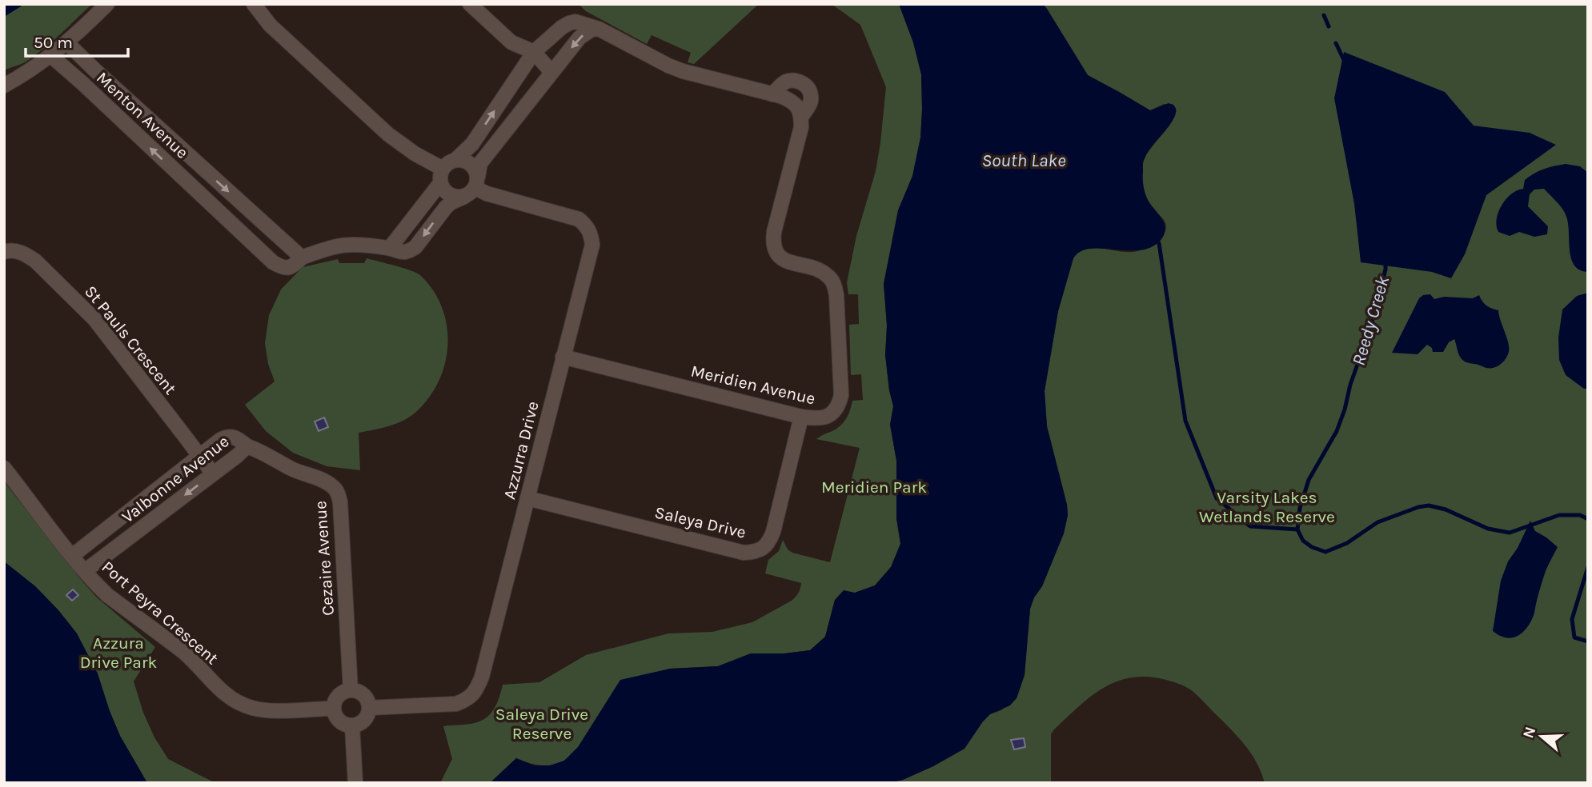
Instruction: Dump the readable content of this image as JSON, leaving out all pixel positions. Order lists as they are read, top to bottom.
{
  "streets": {
    "street": [
      "Menton Avenue",
      "St Pauls Crescent",
      "Meridien Avenue",
      "Azzurra Drive",
      "Valbonne Avenue",
      "Saleya Drive",
      "Cezaire Avenue",
      "Port Peyra Crescent"
    ]
  },
  "crossings": [
    ["St Pauls Crescent", "Valbonne Avenue"],
    ["Meridien Avenue", "Azzurra Drive"],
    ["Meridien Avenue", "Saleya Drive"],
    ["Azzurra Drive", "Saleya Drive"],
    ["Azzurra Drive", "Cezaire Avenue"],
    ["Azzurra Drive", "Port Peyra Crescent"],
    ["Valbonne Avenue", "Cezaire Avenue"],
    ["Valbonne Avenue", "Port Peyra Crescent"],
    ["Cezaire Avenue", "Port Peyra Crescent"]
  ],
  "water": ["South Lake", "Reedy Creek"],
  "parks": [
    "Meridien Park",
    "Varsity Lakes Wetlands Reserve",
    "Azzura Drive Park",
    "Saleya Drive Reserve"
  ],
  "scale_bar": "50 m",
  "north": "left"
}
